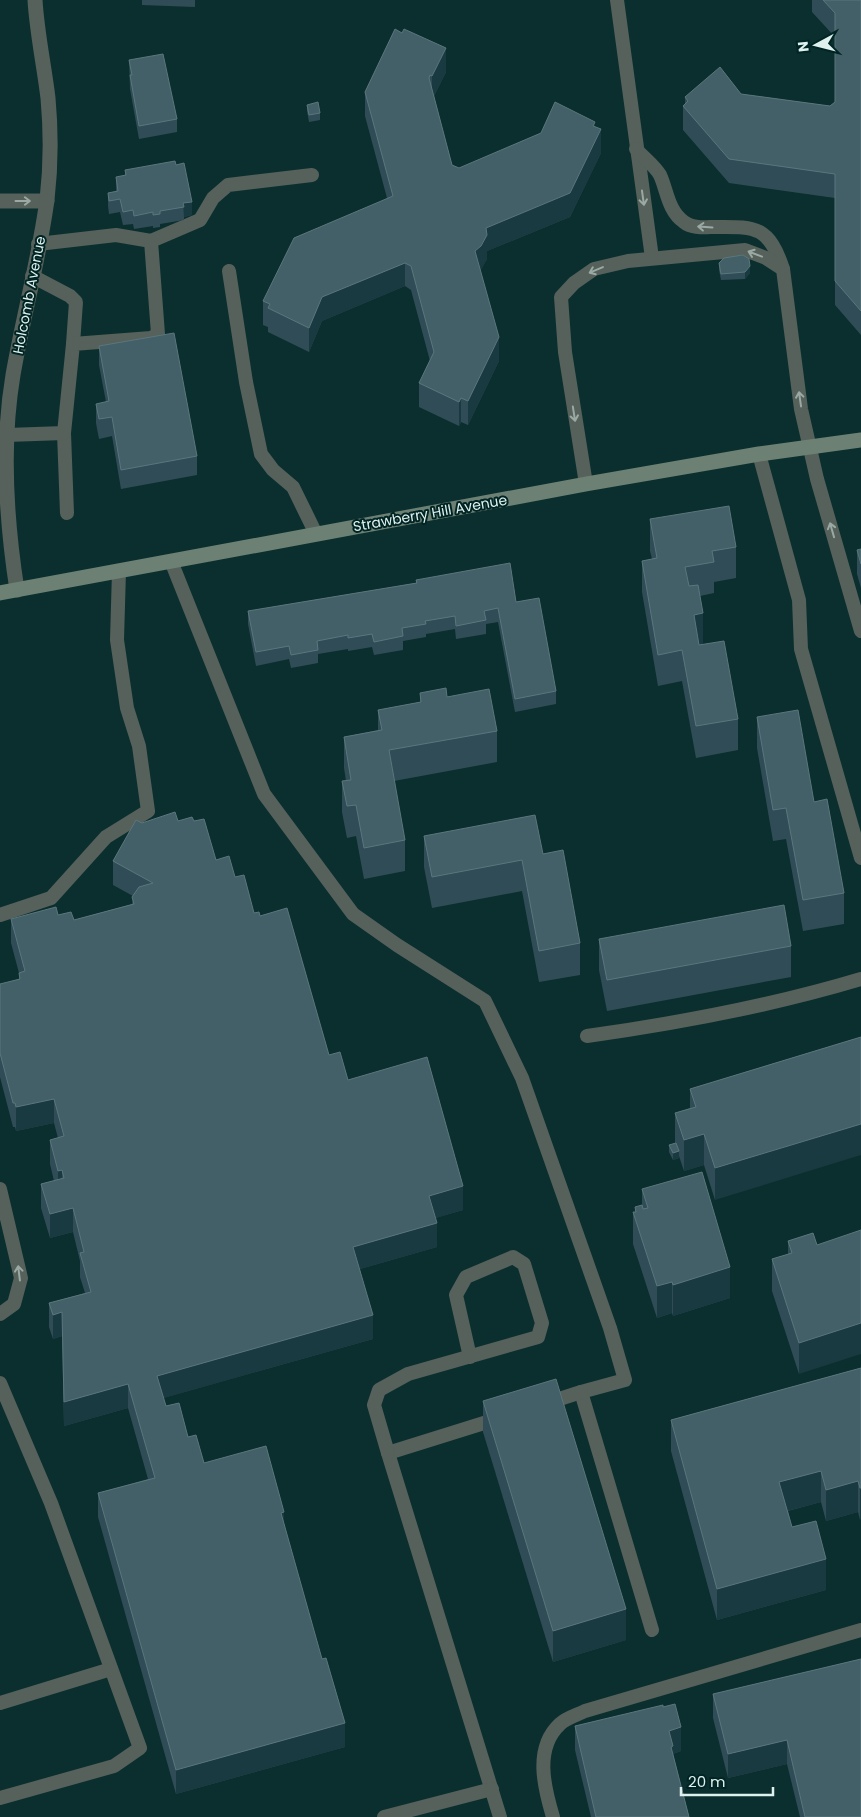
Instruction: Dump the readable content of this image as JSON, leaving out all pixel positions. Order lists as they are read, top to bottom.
{
  "streets": {
    "main road": ["Strawberry Hill Avenue"],
    "street": ["Holcomb Avenue"]
  },
  "crossings": [
    ["Holcomb Avenue", "Strawberry Hill Avenue"]
  ],
  "scale_bar": "20 m",
  "north": "left"
}
